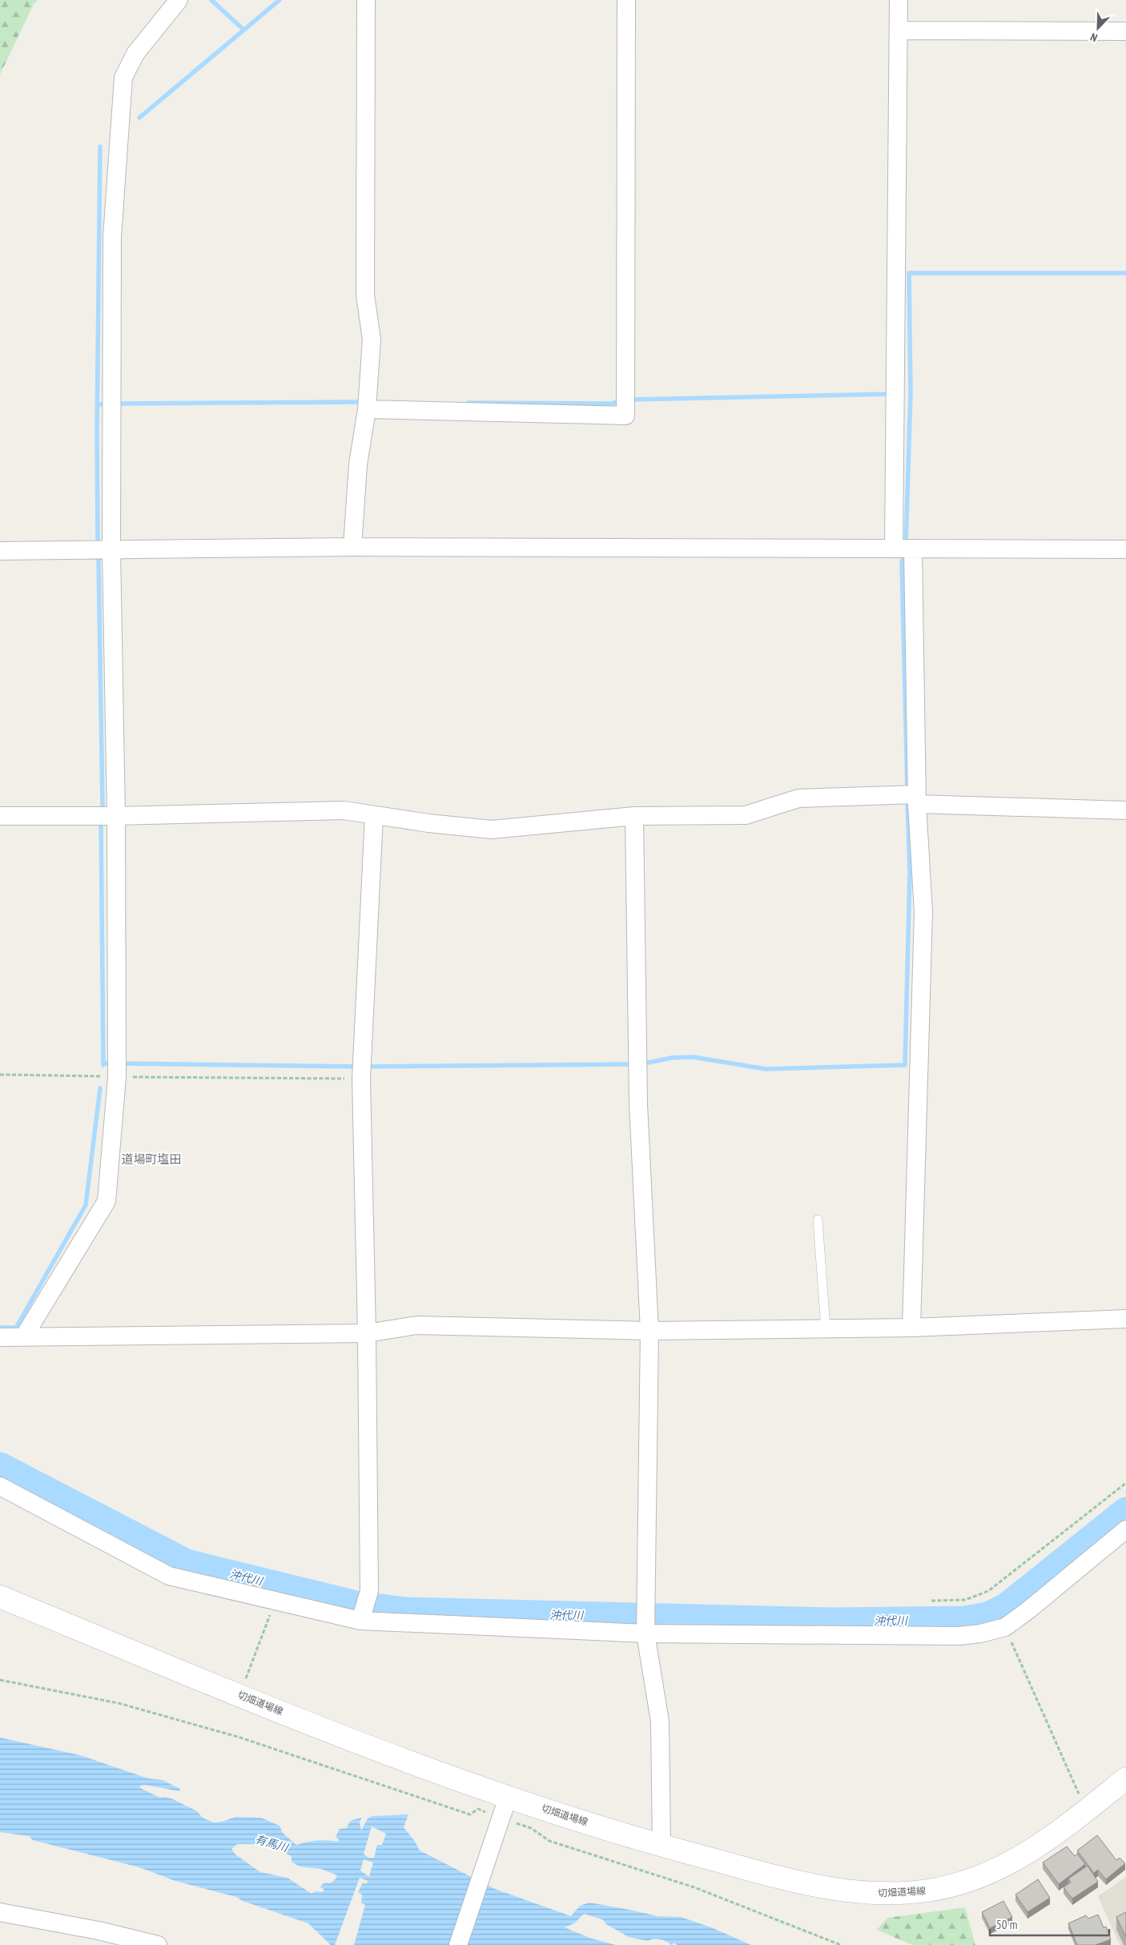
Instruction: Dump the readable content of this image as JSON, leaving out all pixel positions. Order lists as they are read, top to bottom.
{
  "streets": {
    "main road": ["切畑道場線"]
  },
  "districts": ["道場町塩田"],
  "water": ["沖代川", "有馬川"],
  "scale_bar": "50 m",
  "north": "bottom left"
}
